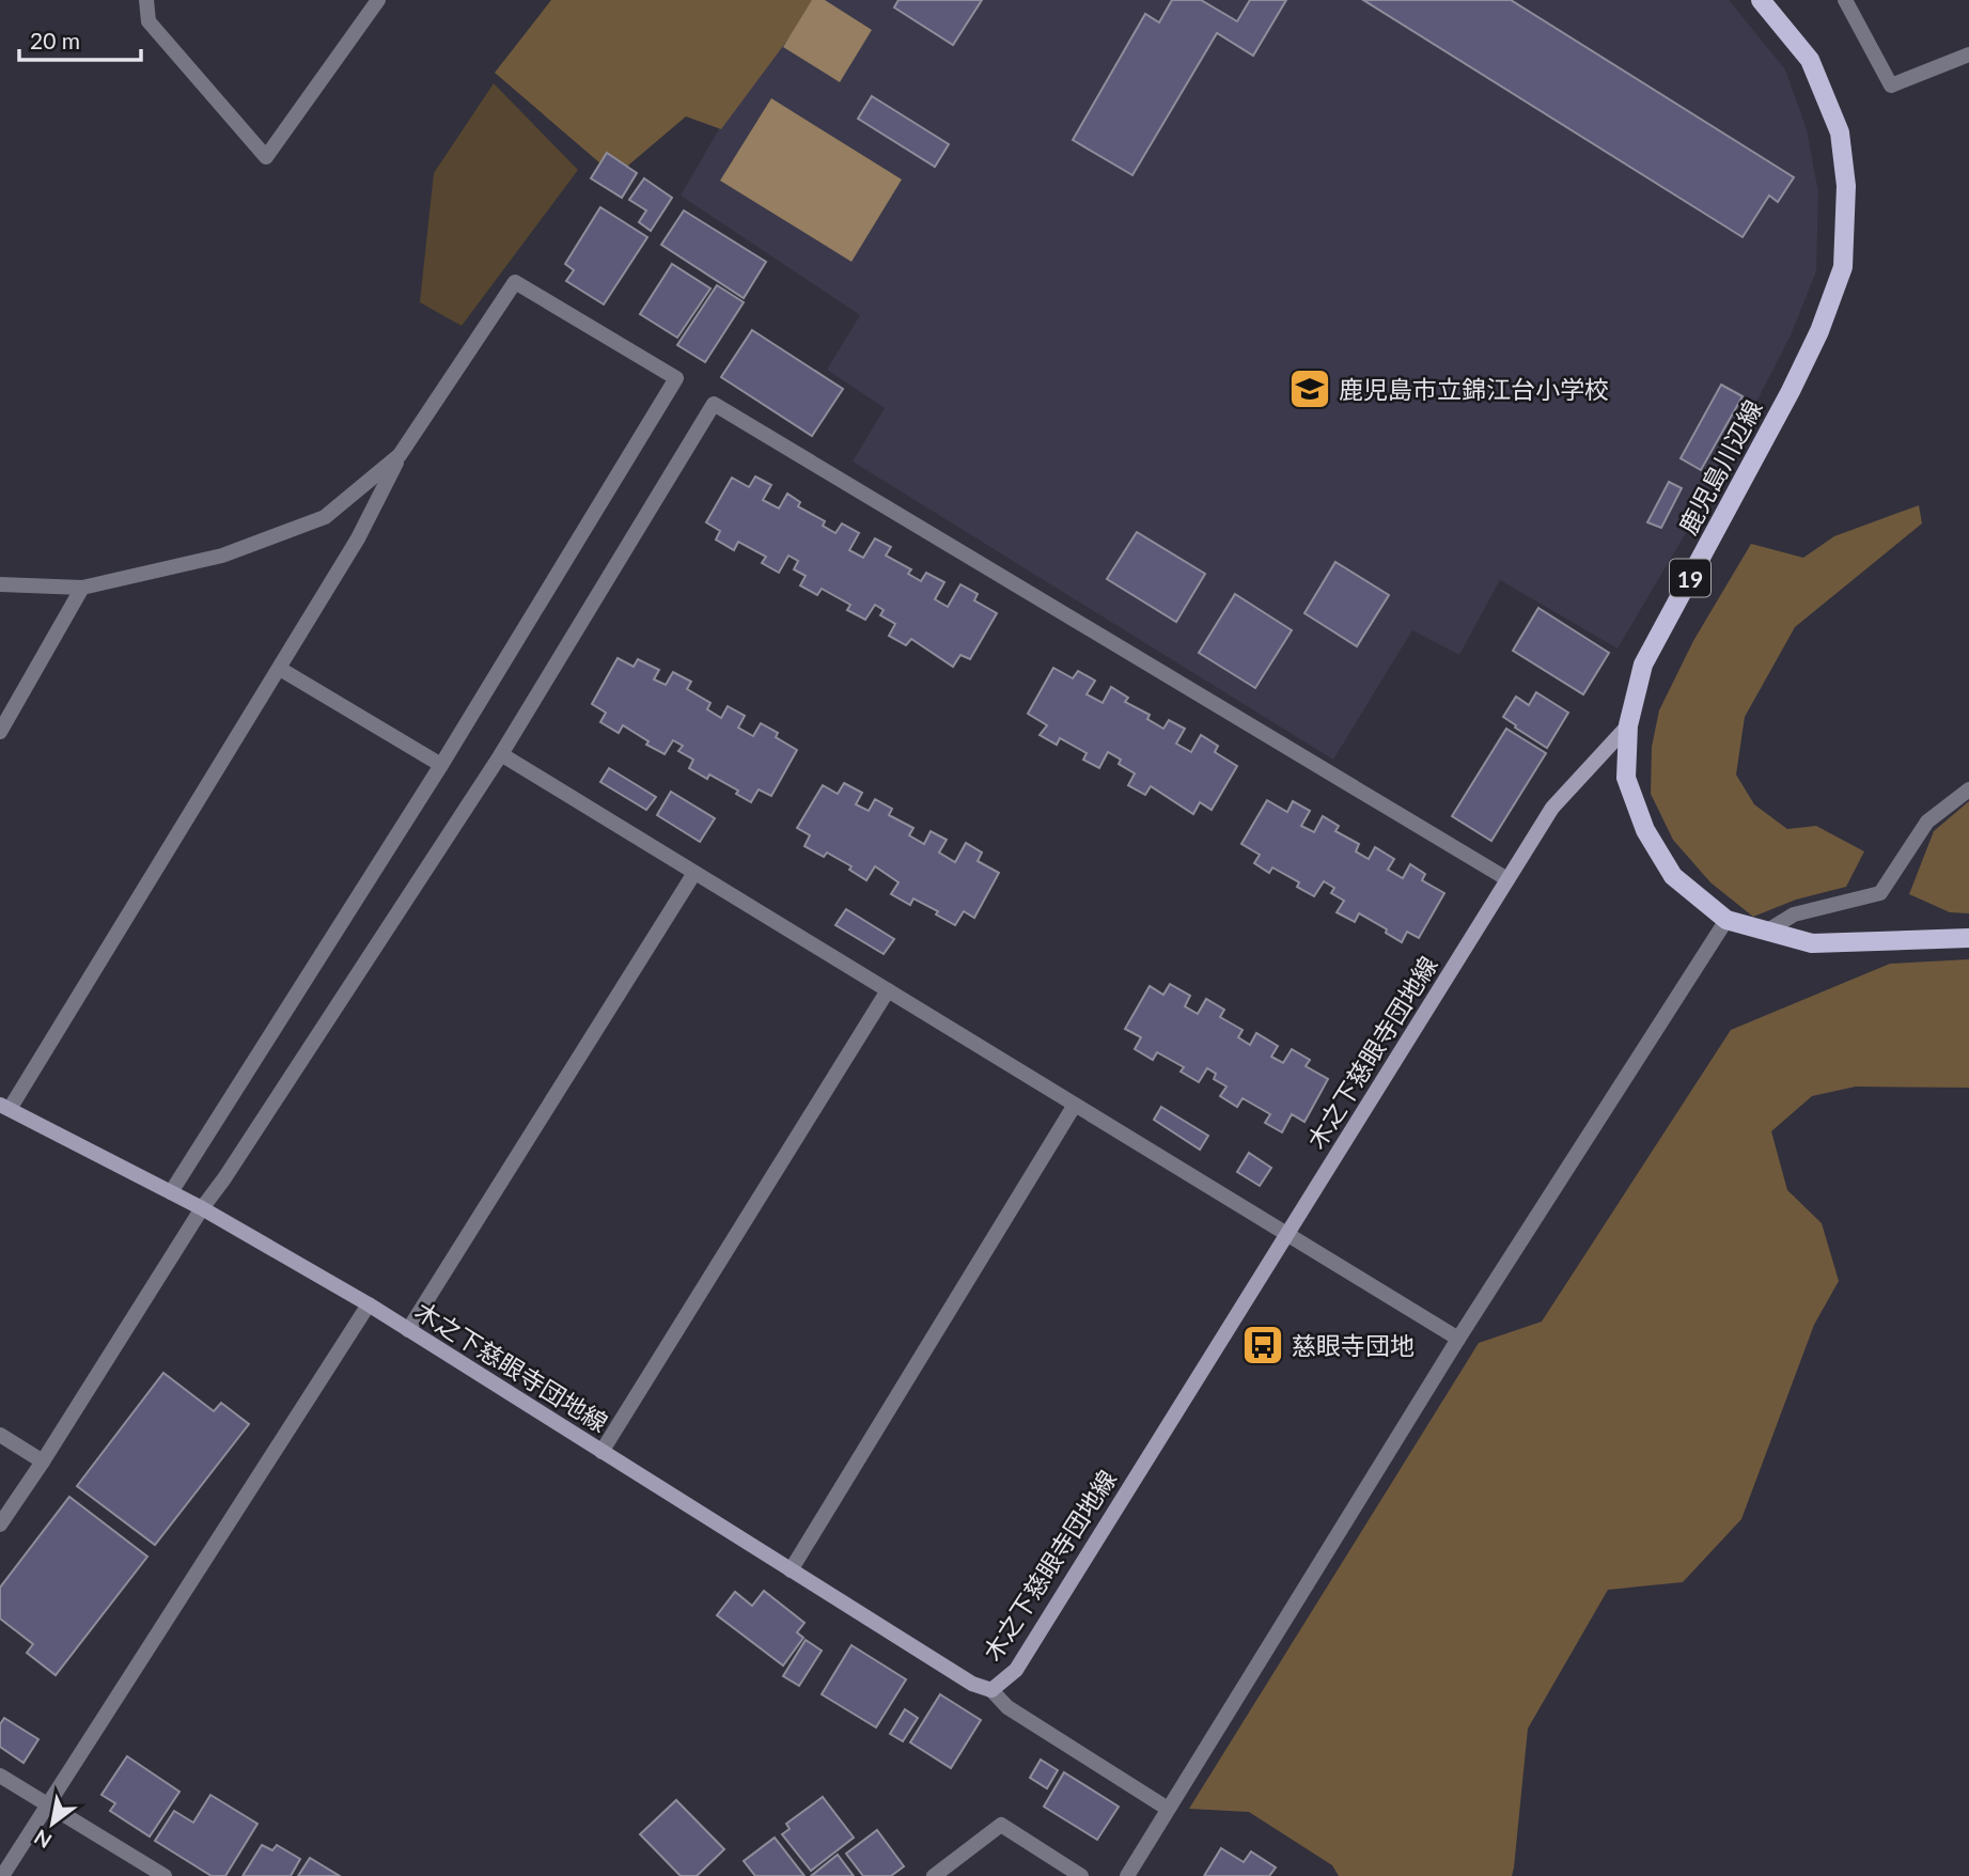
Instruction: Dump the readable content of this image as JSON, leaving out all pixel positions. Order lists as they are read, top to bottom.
{
  "streets": {
    "main road": ["鹿児島川辺線", "19"],
    "street": ["木之下慈眼寺団地線"]
  },
  "crossings": [
    ["鹿児島川辺線", "木之下慈眼寺団地線"]
  ],
  "places": {
    "school or university": ["鹿児島市立錦江台小学校"],
    "bus stop": ["慈眼寺団地"]
  },
  "scale_bar": "20 m",
  "north": "bottom left"
}
